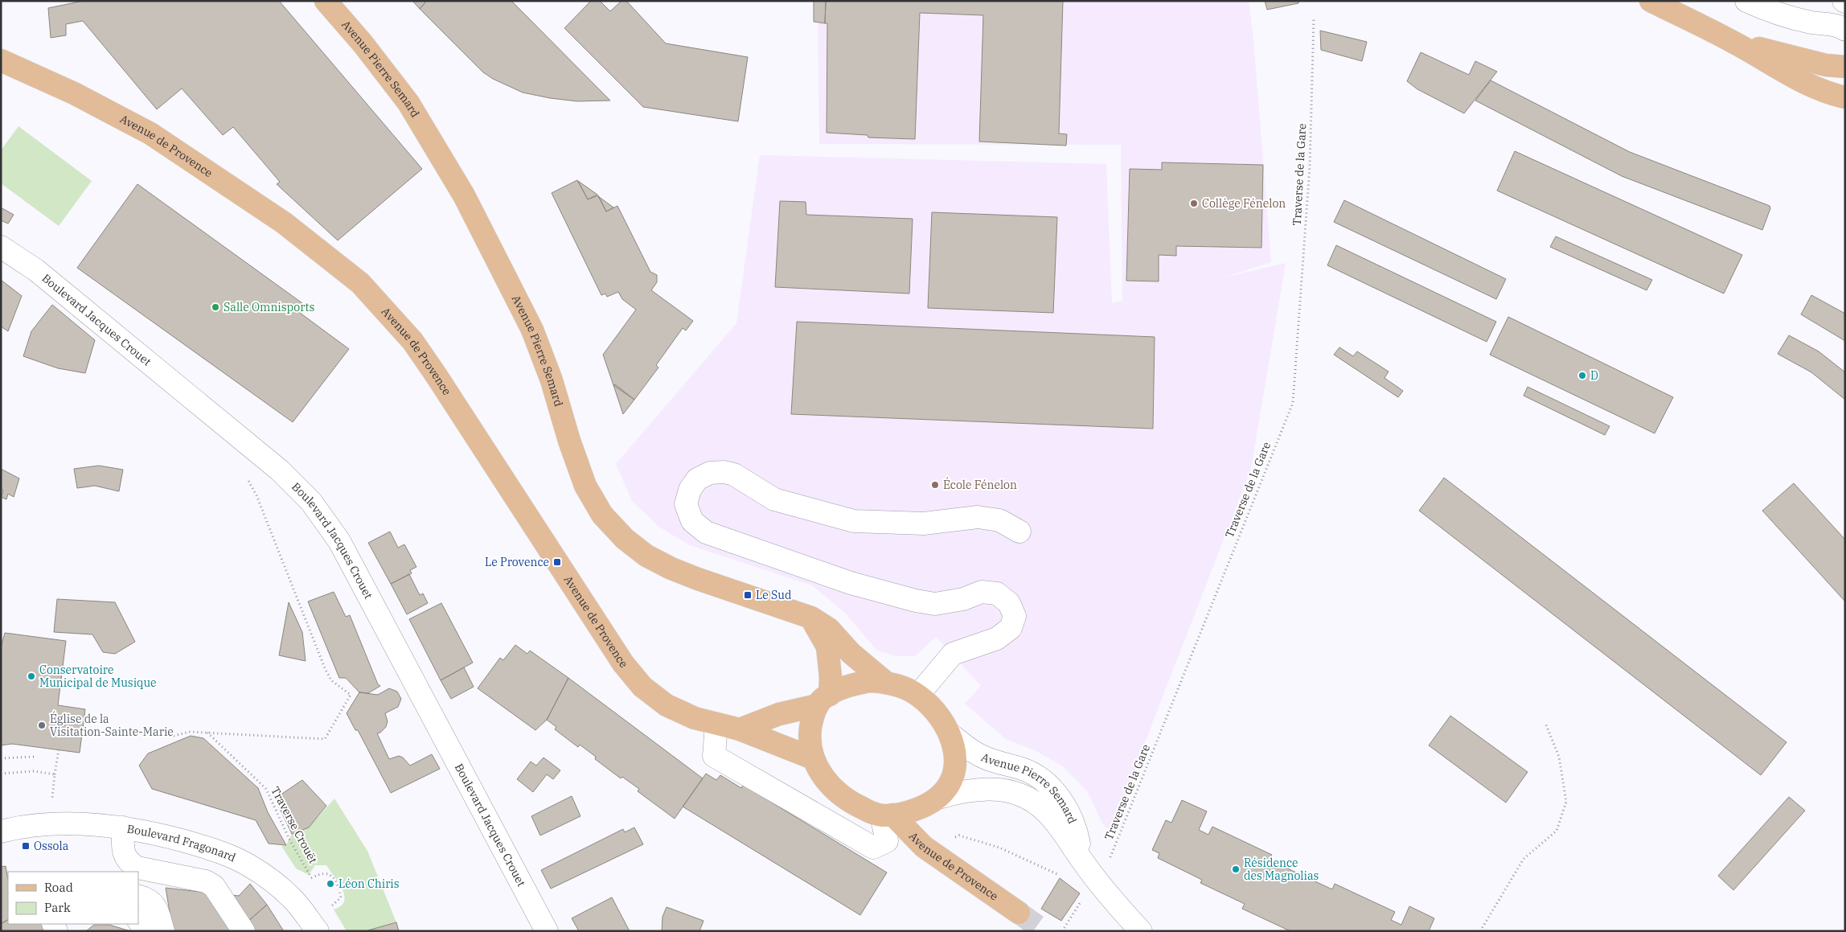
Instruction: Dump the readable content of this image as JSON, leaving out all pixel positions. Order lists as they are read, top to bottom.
{
  "streets": {
    "main road": ["Avenue Pierre Semard", "Avenue de Provence"],
    "street": ["Boulevard Jacques Crouet", "Boulevard Fragonard"],
    "path": ["Traverse de la Gare", "Traverse Crouët"]
  },
  "crossings": [
    ["Avenue Pierre Semard", "Avenue de Provence"],
    ["Avenue Pierre Semard", "Traverse de la Gare"]
  ],
  "places": {
    "other": [
      "Collège Fénelon",
      "Salle Omnisports",
      "D",
      "École Fénelon",
      "Conservatoire Municipal de Musique",
      "Église de la Visitation-Sainte-Marie",
      "Résidence des Magnolias",
      "Léon Chiris"
    ],
    "transit": ["Le Provence", "Le Sud", "Ossola"]
  },
  "legend": ["Road", "Park"]
}
